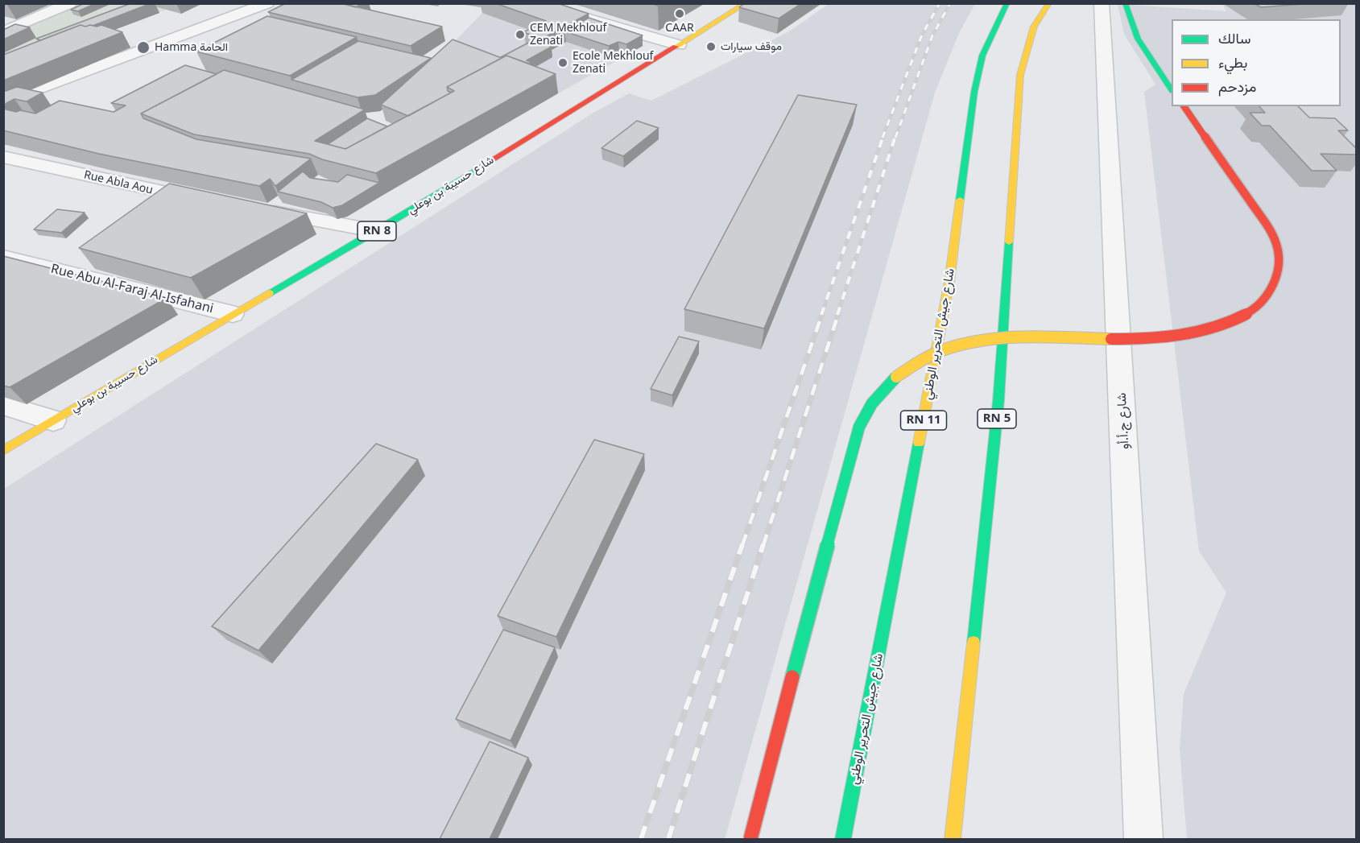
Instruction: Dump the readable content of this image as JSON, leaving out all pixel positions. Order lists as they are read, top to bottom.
{
  "streets": {
    "main road": [
      "شارع حسيبة بن بوعلي",
      "RN 8",
      "شارع جيش التحرير الوطني",
      "RN 5",
      "RN 11"
    ],
    "street": ["Rue Abla Aou", "Rue Abu Al-Faraj Al-Isfahani", "شارع ج.أ.أو"]
  },
  "crossings": [
    ["شارع حسيبة بن بوعلي", "Rue Abu Al-Faraj Al-Isfahani"]
  ],
  "places": [
    "CAAR",
    "CEM Mekhlouf Zenati",
    "موقف سيارات",
    "Hamma الحامة",
    "Ecole Mekhlouf Zenati"
  ],
  "legend": ["سالك", "بطيء", "مزدحم"]
}
